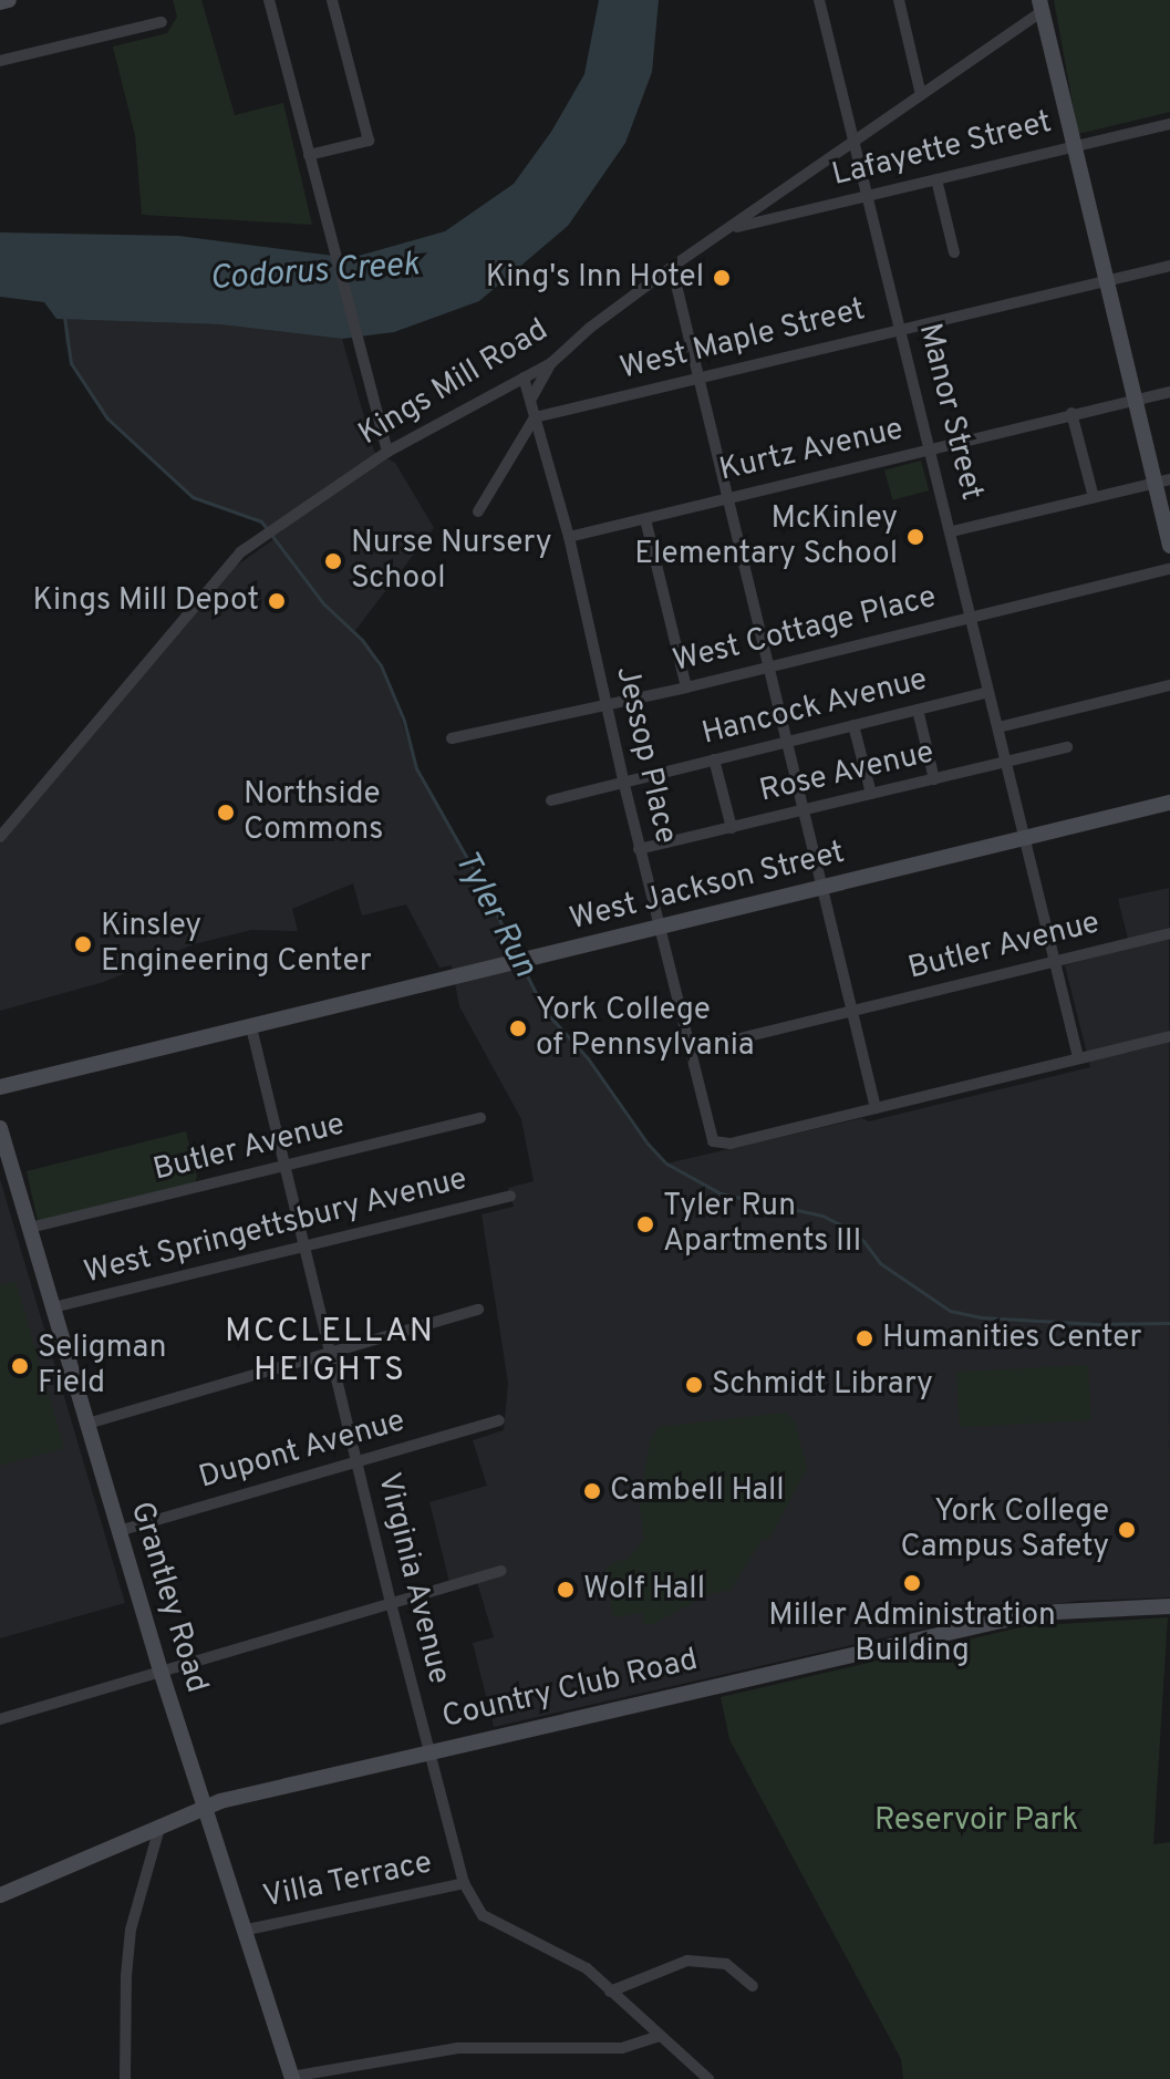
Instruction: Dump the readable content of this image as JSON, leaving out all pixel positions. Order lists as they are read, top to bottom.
{
  "streets": {
    "street": [
      "Lafayette Street",
      "West Maple Street",
      "Kings Mill Road",
      "Manor Street",
      "Kurtz Avenue",
      "West Cottage Place",
      "Hancock Avenue",
      "Jessop Place",
      "Rose Avenue",
      "West Jackson Street",
      "Butler Avenue",
      "West Springettsbury Avenue",
      "Dupont Avenue",
      "Virginia Avenue",
      "Grantley Road",
      "Country Club Road",
      "Villa Terrace"
    ]
  },
  "crossings": [
    ["Lafayette Street", "Kings Mill Road"],
    ["Lafayette Street", "Manor Street"],
    ["West Maple Street", "Manor Street"],
    ["West Maple Street", "Jessop Place"],
    ["Kings Mill Road", "Manor Street"],
    ["Kings Mill Road", "Jessop Place"],
    ["Manor Street", "Kurtz Avenue"],
    ["Manor Street", "West Cottage Place"],
    ["Manor Street", "Hancock Avenue"],
    ["Manor Street", "Rose Avenue"],
    ["Manor Street", "West Jackson Street"],
    ["Manor Street", "Butler Avenue"],
    ["Kurtz Avenue", "Jessop Place"],
    ["West Cottage Place", "Jessop Place"],
    ["Hancock Avenue", "Jessop Place"],
    ["Jessop Place", "Rose Avenue"],
    ["Jessop Place", "West Jackson Street"],
    ["Jessop Place", "Butler Avenue"],
    ["West Jackson Street", "Virginia Avenue"],
    ["Butler Avenue", "Virginia Avenue"],
    ["Butler Avenue", "Grantley Road"],
    ["West Springettsbury Avenue", "Virginia Avenue"],
    ["West Springettsbury Avenue", "Grantley Road"],
    ["Dupont Avenue", "Virginia Avenue"],
    ["Dupont Avenue", "Grantley Road"],
    ["Virginia Avenue", "Country Club Road"],
    ["Virginia Avenue", "Villa Terrace"],
    ["Grantley Road", "Country Club Road"],
    ["Grantley Road", "Villa Terrace"]
  ],
  "districts": ["MCCLELLAN HEIGHTS"],
  "water": ["Codorus Creek", "Tyler Run"],
  "parks": ["Reservoir Park"],
  "places": [
    "King's Inn Hotel",
    "McKinley Elementary School",
    "Nurse Nursery School",
    "Kings Mill Depot",
    "Northside Commons",
    "Kinsley Engineering Center",
    "York College of Pennsylvania",
    "Tyler Run Apartments III",
    "Humanities Center",
    "Seligman Field",
    "Schmidt Library",
    "Cambell Hall",
    "York College Campus Safety",
    "Miller Administration Building",
    "Wolf Hall"
  ]
}
